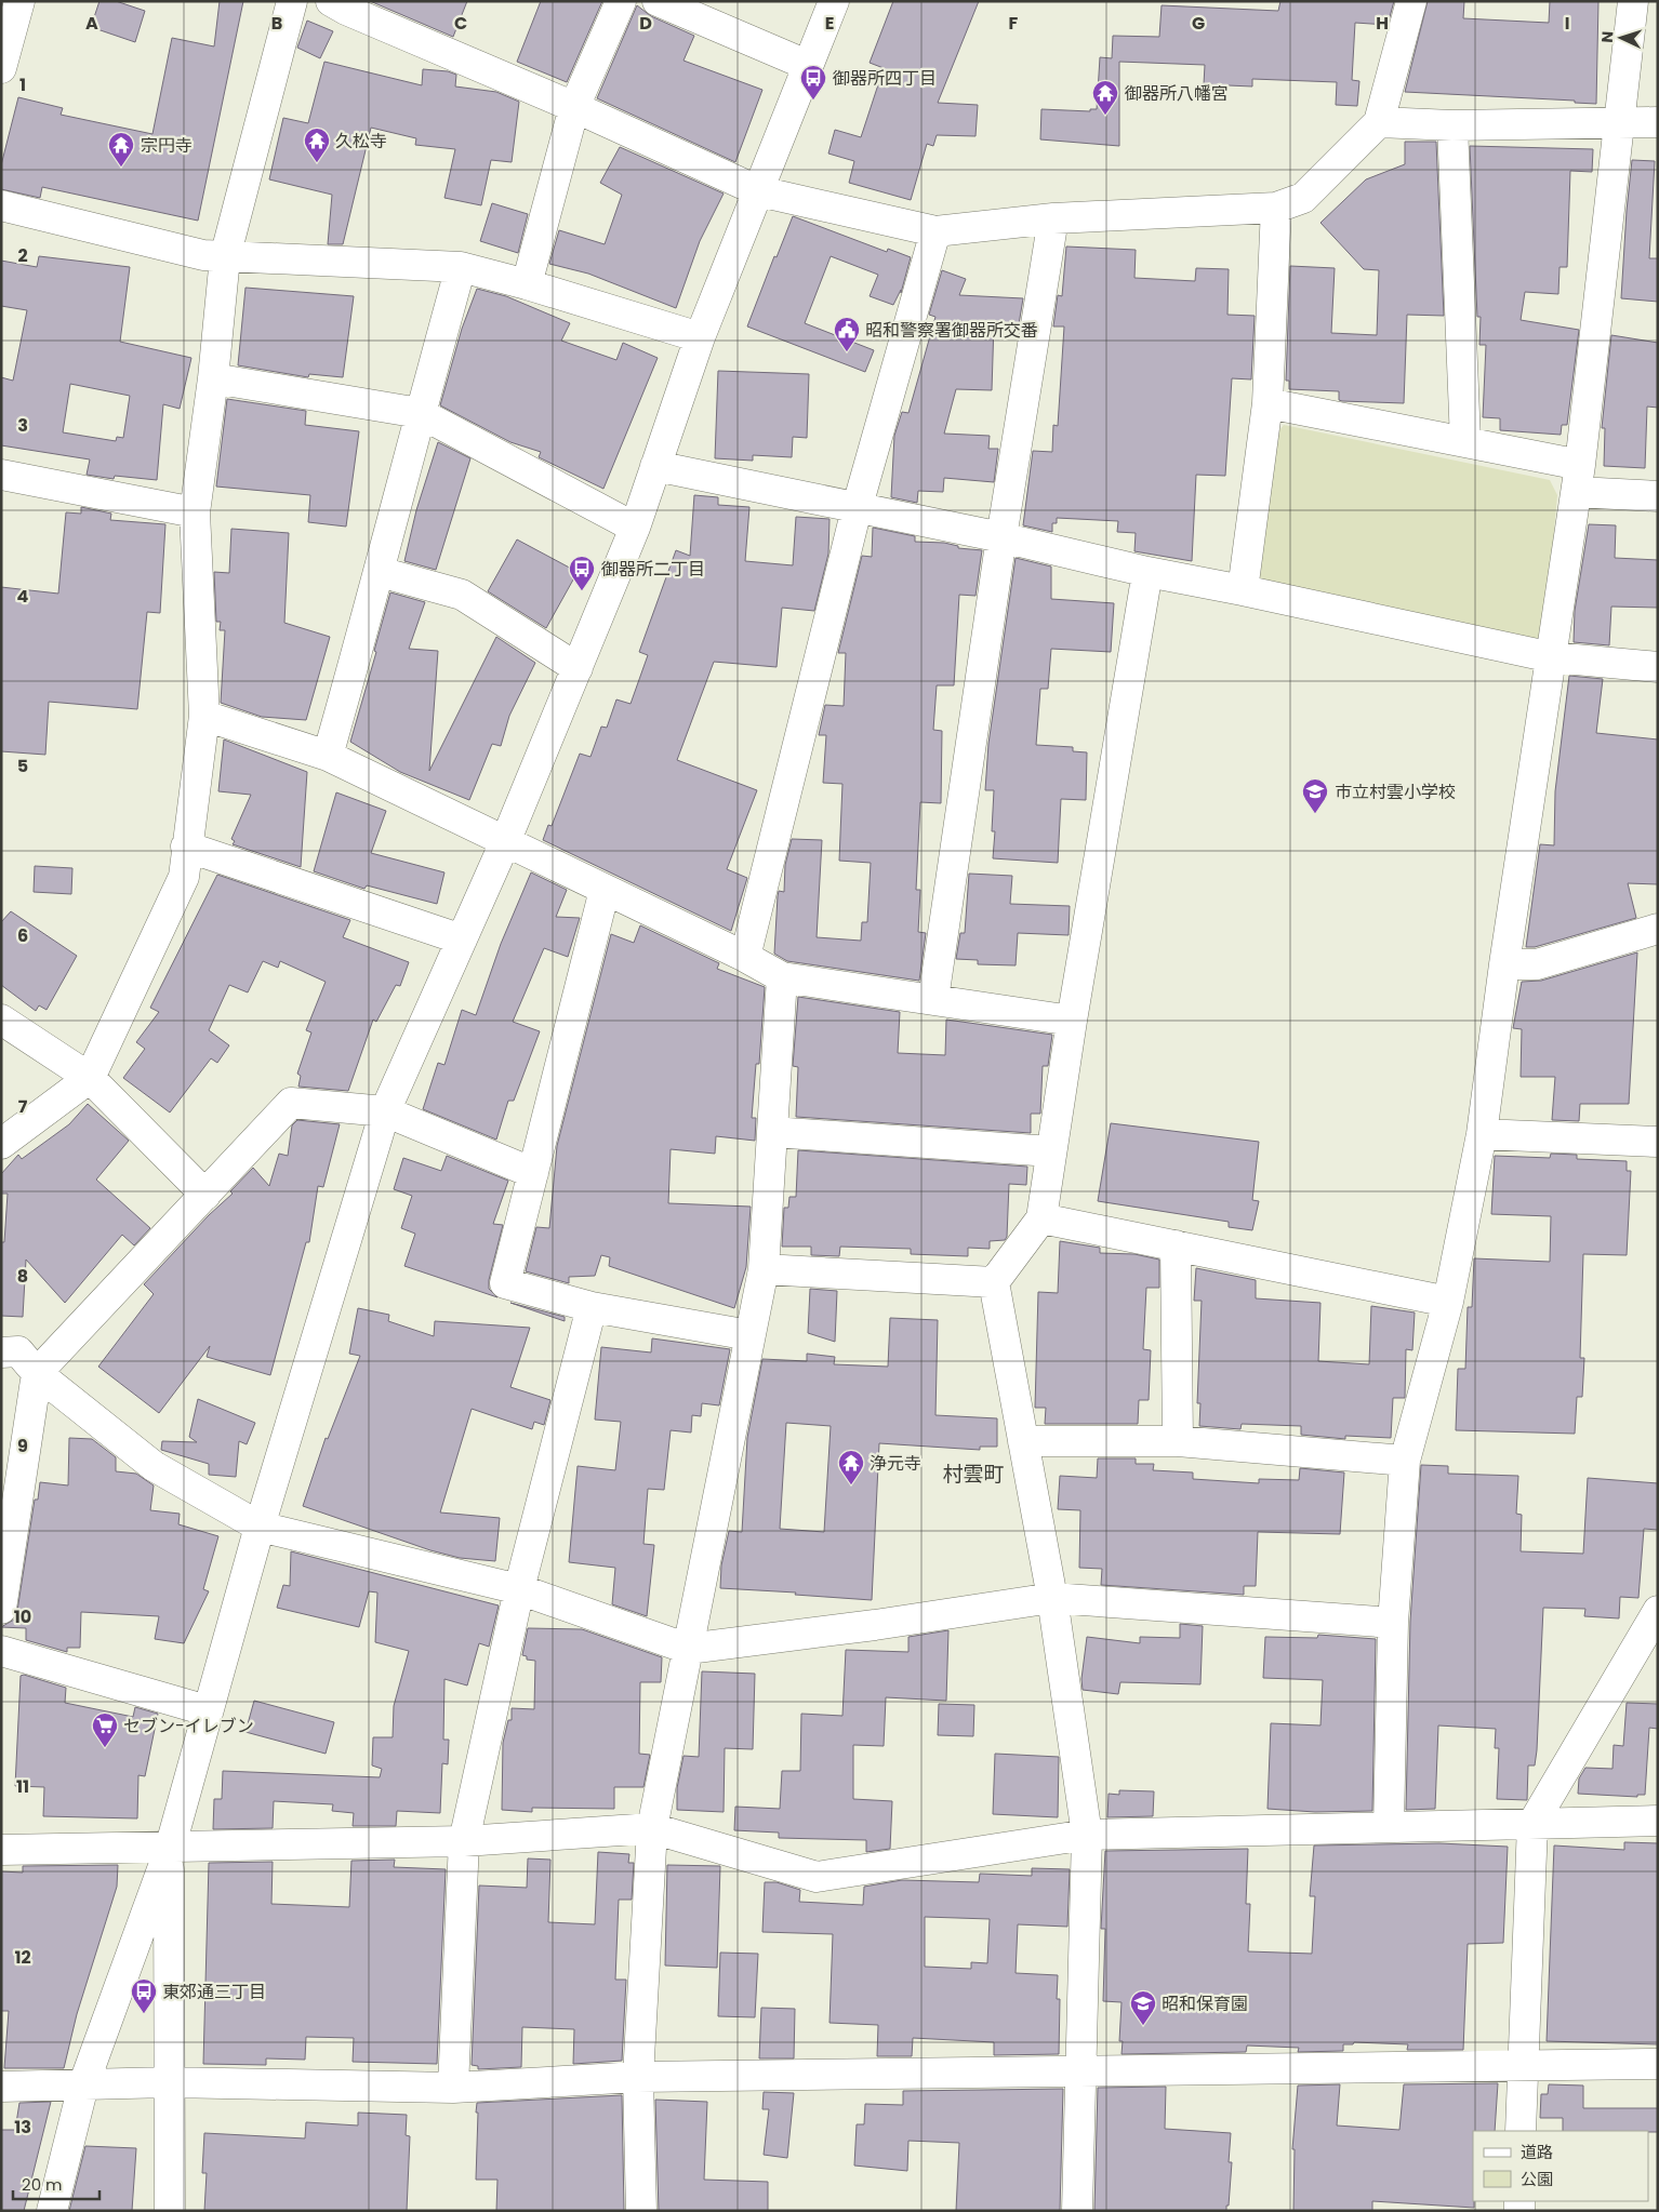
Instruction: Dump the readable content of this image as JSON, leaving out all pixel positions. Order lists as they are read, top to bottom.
{
  "districts": ["村雲町"],
  "places": {
    "bus stop": ["御器所四丁目", "御器所二丁目", "東郊通三丁目"],
    "temple": [
      "御器所八幡宮",
      "久松寺",
      "宗円寺",
      "浄元寺"
    ],
    "public building": ["昭和警察署御器所交番"],
    "school or university": ["市立村雲小学校", "昭和保育園"],
    "supermarket": ["セブン-イレブン"]
  },
  "legend": ["道路", "公園"],
  "scale_bar": "20 m",
  "north": "left",
  "grid": {
    "columns": [
      "A",
      "B",
      "C",
      "D",
      "E",
      "F",
      "G",
      "H",
      "I"
    ],
    "rows": [
      "1",
      "2",
      "3",
      "4",
      "5",
      "6",
      "7",
      "8",
      "9",
      "10",
      "11",
      "12",
      "13"
    ]
  }
}
